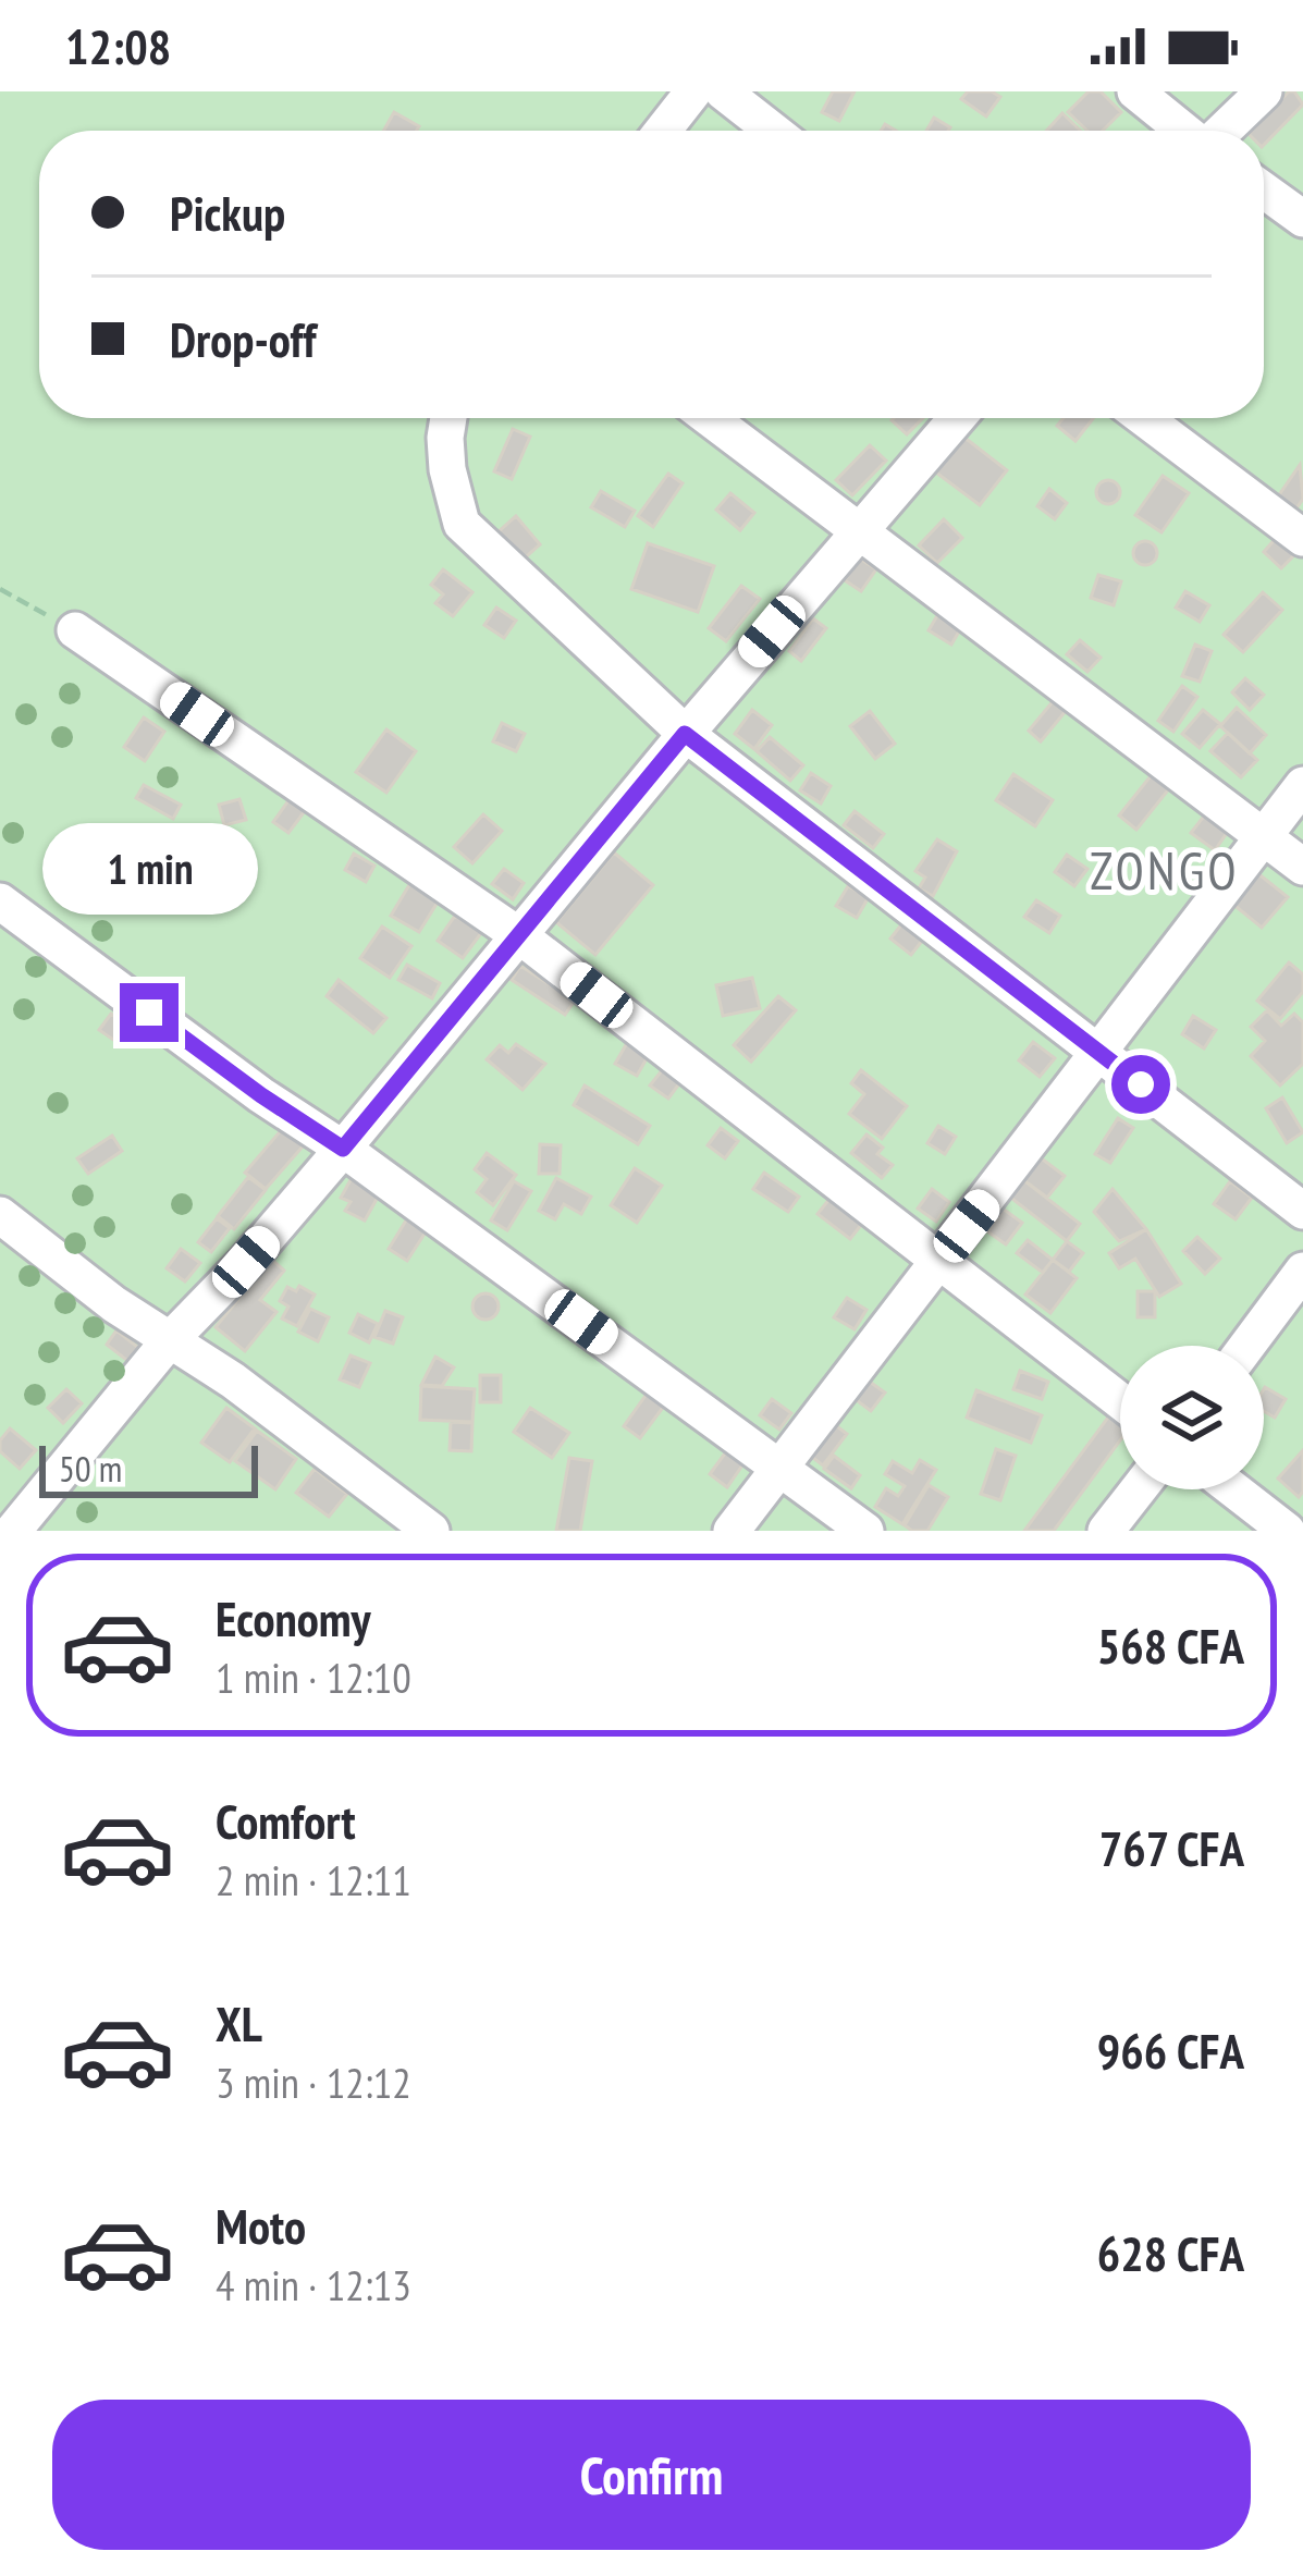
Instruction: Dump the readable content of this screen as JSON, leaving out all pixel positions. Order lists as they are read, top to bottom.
{
  "districts": ["ZONGO"],
  "scale_bar": "50 m",
  "page": {
    "status": "12:08",
    "banner": ["Pickup", "Drop-off"],
    "bubble": "1 min",
    "scale": "50 m",
    "list": [
      {
        "name": "Economy",
        "note": "1 min · 12:10",
        "value": "568 CFA"
      },
      {
        "name": "Comfort",
        "note": "2 min · 12:11",
        "value": "767 CFA"
      },
      {
        "name": "XL",
        "note": "3 min · 12:12",
        "value": "966 CFA"
      },
      {
        "name": "Moto",
        "note": "4 min · 12:13",
        "value": "628 CFA"
      }
    ],
    "buttons": "Confirm"
  }
}
